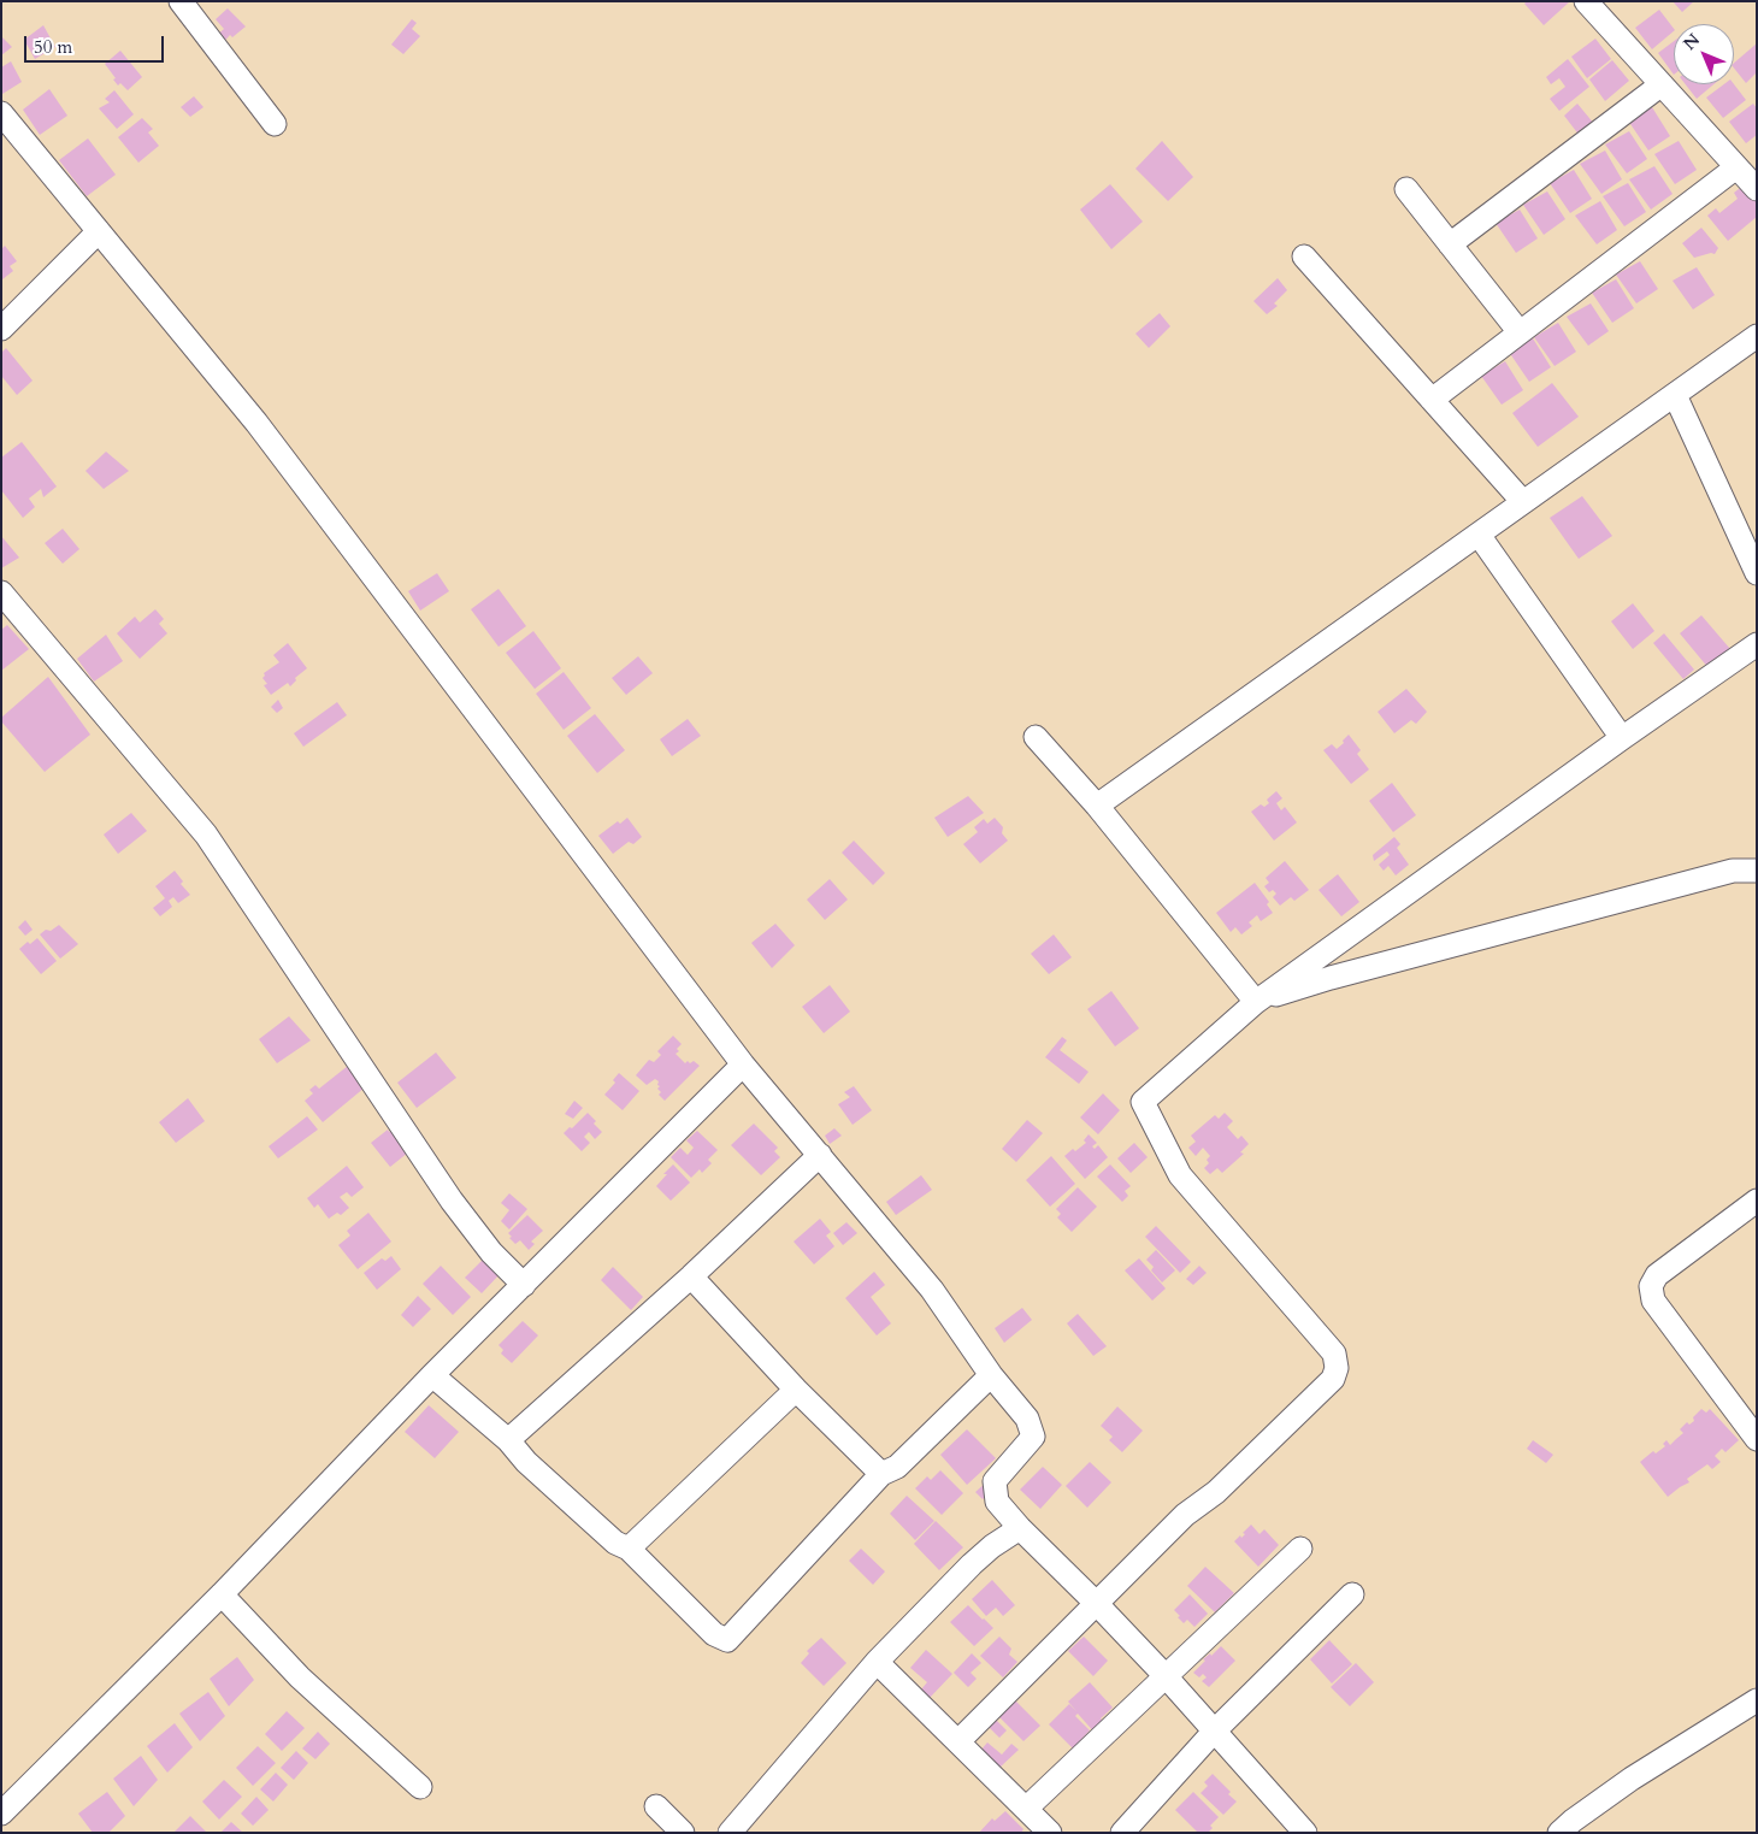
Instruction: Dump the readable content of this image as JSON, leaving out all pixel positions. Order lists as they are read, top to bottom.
{
  "scale_bar": "50 m",
  "north": "top left"
}
